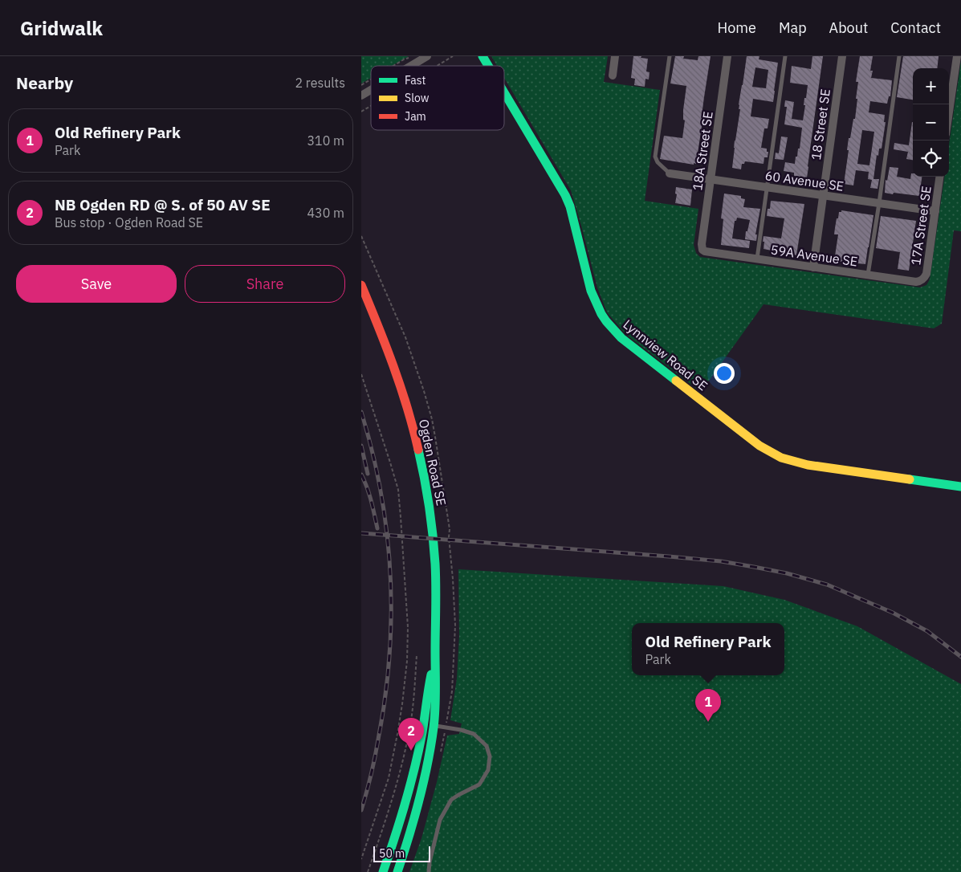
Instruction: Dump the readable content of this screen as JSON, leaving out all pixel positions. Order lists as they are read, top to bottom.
{
  "streets": {
    "street": [
      "18 Street SE",
      "18A Street SE",
      "60 Avenue SE",
      "17A Street SE",
      "59A Avenue SE",
      "Lynnview Road SE",
      "Ogden Road SE"
    ]
  },
  "crossings": [
    ["18 Street SE", "60 Avenue SE"],
    ["18 Street SE", "59A Avenue SE"],
    ["18A Street SE", "60 Avenue SE"],
    ["18A Street SE", "59A Avenue SE"],
    ["60 Avenue SE", "17A Street SE"],
    ["17A Street SE", "59A Avenue SE"]
  ],
  "legend": ["Fast", "Slow", "Jam"],
  "scale_bar": "50 m",
  "page": {
    "header": "Gridwalk",
    "nav": [
      "Home",
      "Map",
      "About",
      "Contact"
    ],
    "heading": ["Nearby", "2 results"],
    "map_buttons": ["+", "−"],
    "list": [
      {
        "mark": "1",
        "name": "Old Refinery Park",
        "note": "Park",
        "value": "310 m"
      },
      {
        "mark": "2",
        "name": "NB Ogden RD @ S. of 50 AV SE",
        "note": "Bus stop · Ogden Road SE",
        "value": "430 m"
      }
    ],
    "buttons": ["Save", "Share"],
    "popup": ["Old Refinery Park", "Park"],
    "pins": ["1", "2"],
    "scale": "50 m"
  }
}
